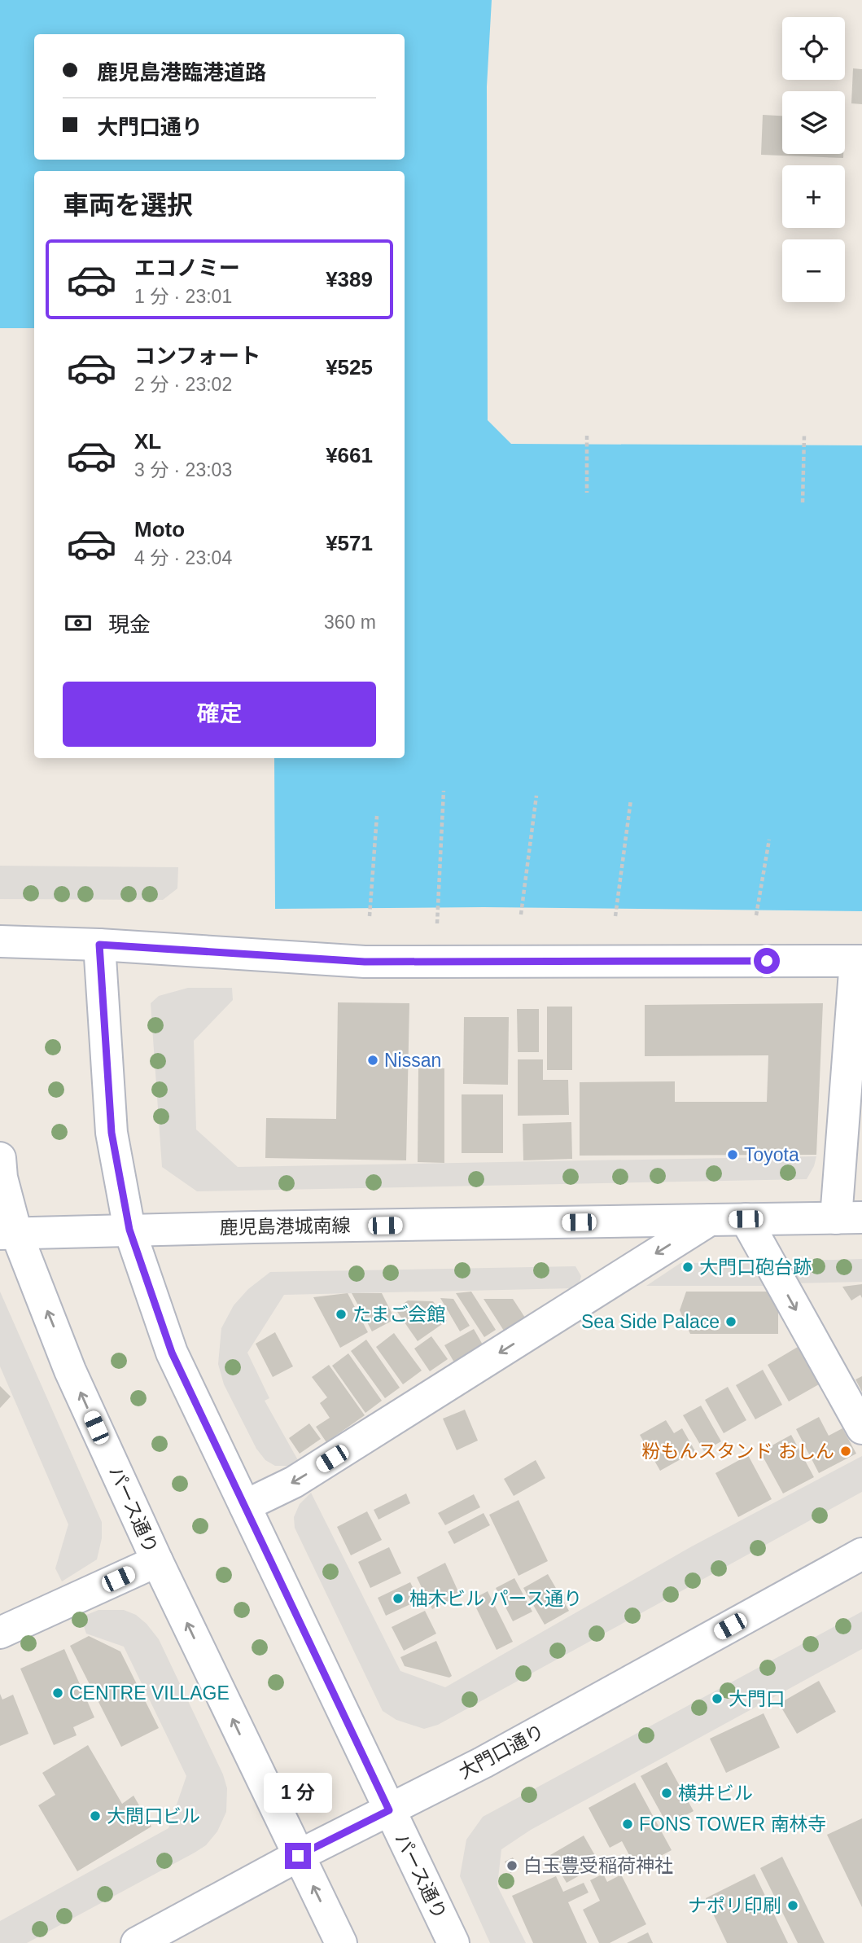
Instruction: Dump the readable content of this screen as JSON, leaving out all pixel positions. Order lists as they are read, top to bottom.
{
  "streets": {
    "street": ["鹿児島港城南線", "パース通り", "大門口通り"]
  },
  "crossings": [
    ["鹿児島港城南線", "パース通り"],
    ["パース通り", "大門口通り"]
  ],
  "places": [
    "Nissan",
    "Toyota",
    "大門口砲台跡",
    "たまご会館",
    "Sea Side Palace",
    "粉もんスタンド おしん",
    "柚木ビル パース通り",
    "CENTRE VILLAGE",
    "大門口",
    "横井ビル",
    "大問口ビル",
    "FONS TOWER 南林寺",
    "白玉豊受稲荷神社",
    "ナポリ印刷"
  ],
  "page": {
    "map_buttons": ["+", "−"],
    "banner": ["鹿児島港臨港道路", "大門口通り"],
    "heading": "車両を選択",
    "list": [
      {
        "name": "エコノミー",
        "note": "1 分 · 23:01",
        "value": "¥389"
      },
      {
        "name": "コンフォート",
        "note": "2 分 · 23:02",
        "value": "¥525"
      },
      {
        "name": "XL",
        "note": "3 分 · 23:03",
        "value": "¥661"
      },
      {
        "name": "Moto",
        "note": "4 分 · 23:04",
        "value": "¥571"
      }
    ],
    "pay": ["現金", "360 m"],
    "buttons": "確定",
    "bubble": "1 分"
  }
}
